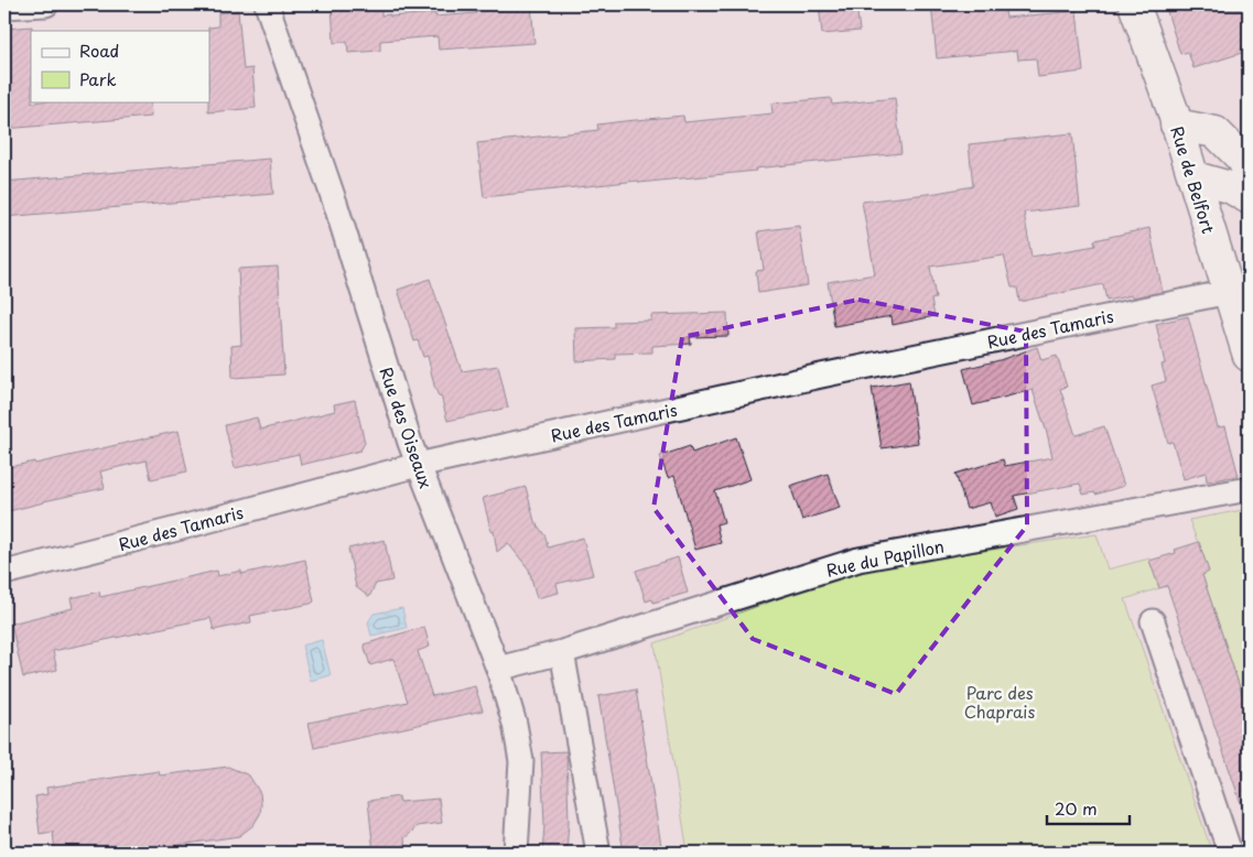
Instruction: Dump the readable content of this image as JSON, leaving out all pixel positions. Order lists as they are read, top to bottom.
{
  "streets": {
    "main road": ["Rue de Belfort"],
    "street": ["Rue des Tamaris", "Rue des Oiseaux", "Rue du Papillon"]
  },
  "crossings": [
    ["Rue de Belfort", "Rue des Tamaris"],
    ["Rue des Tamaris", "Rue des Oiseaux"],
    ["Rue des Oiseaux", "Rue du Papillon"]
  ],
  "parks": ["Parc des Chaprais"],
  "legend": ["Road", "Park"],
  "scale_bar": "20 m"
}
